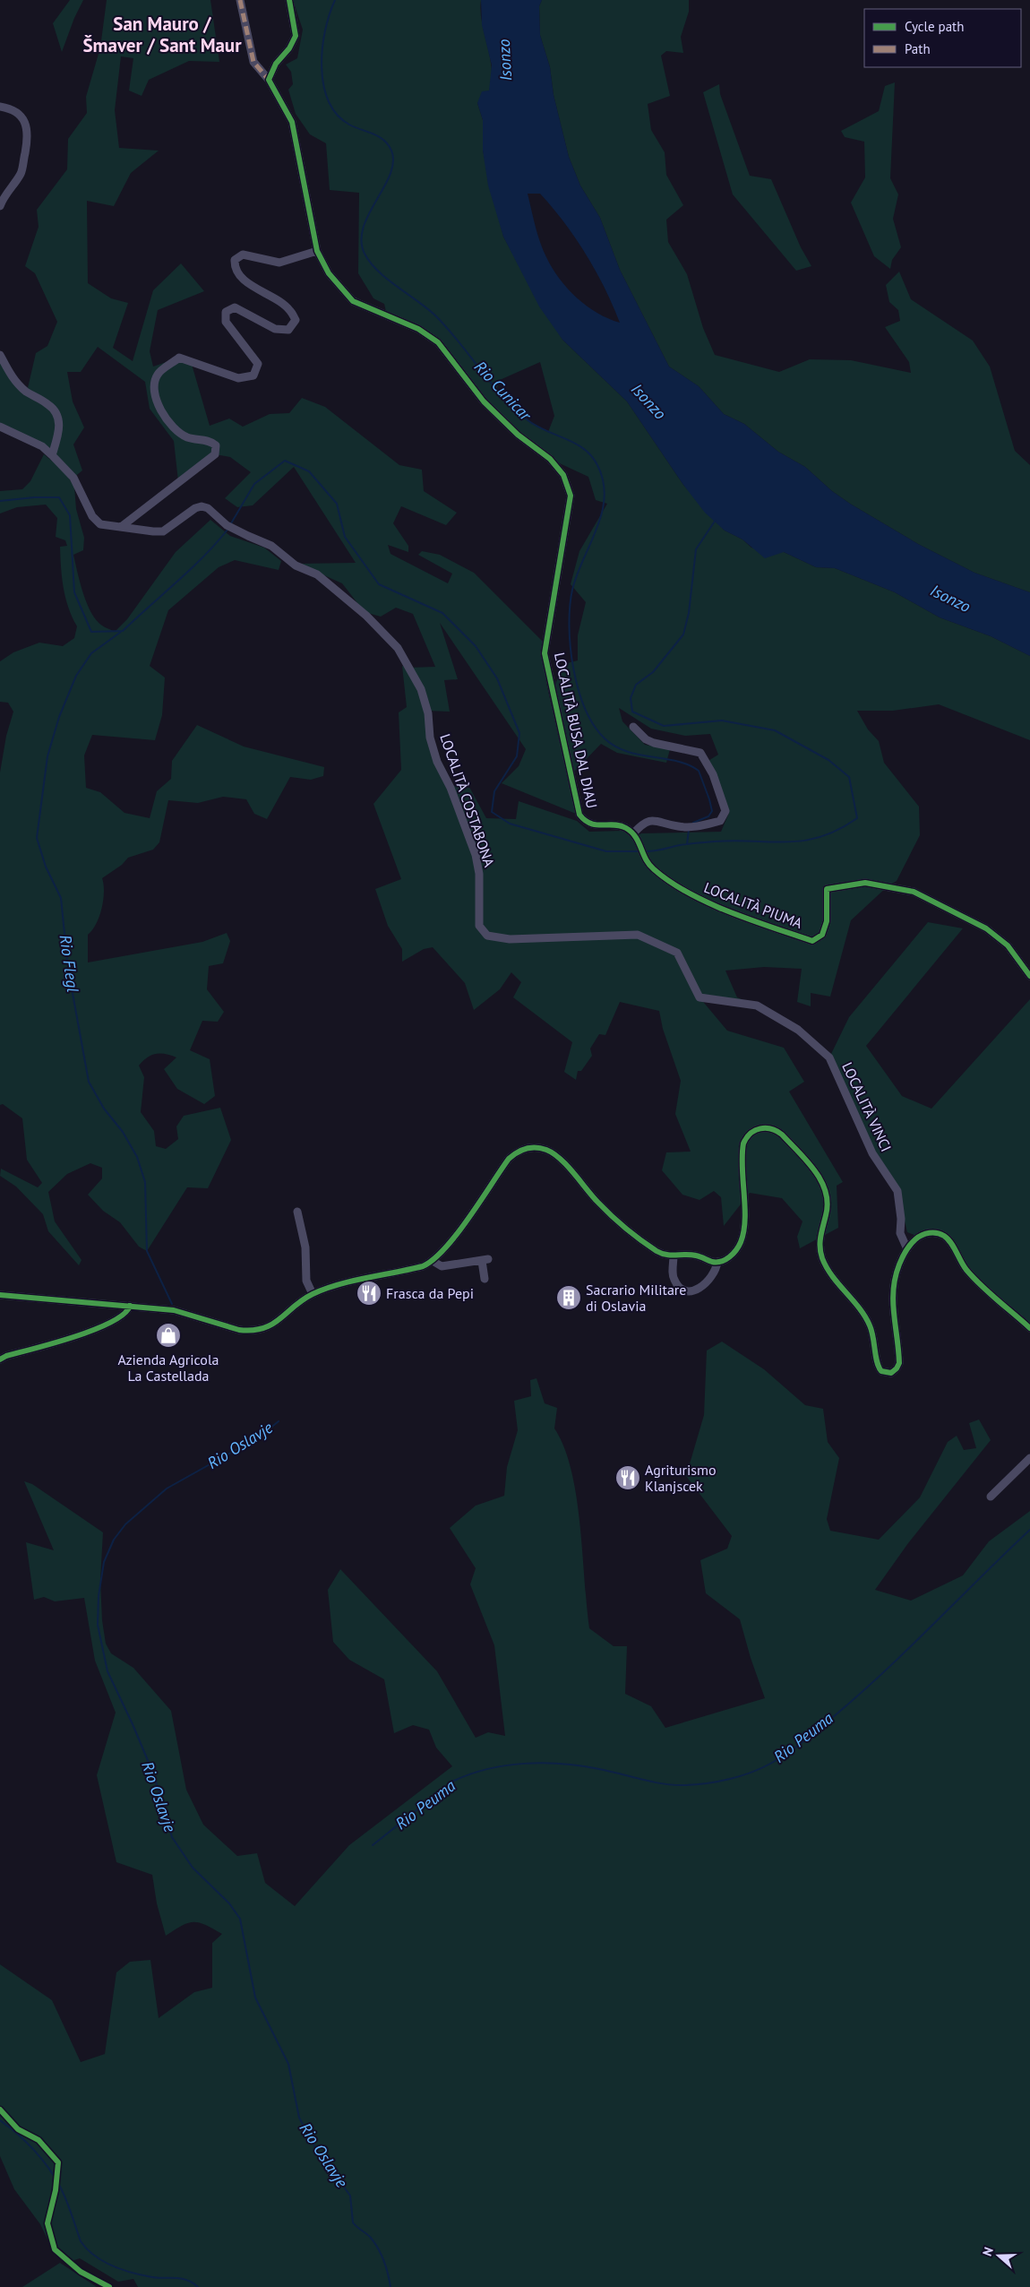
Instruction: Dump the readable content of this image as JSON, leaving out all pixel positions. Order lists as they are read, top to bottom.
{
  "streets": {
    "street": [
      "LOCALITÀ BUSA DAL DIAU",
      "LOCALITÀ COSTABONA",
      "LOCALITÀ PIUMA",
      "LOCALITÀ VINCI"
    ]
  },
  "crossings": [
    ["LOCALITÀ BUSA DAL DIAU", "LOCALITÀ PIUMA"],
    ["LOCALITÀ COSTABONA", "LOCALITÀ VINCI"]
  ],
  "districts": ["San Mauro / Šmaver / Sant Maur"],
  "water": [
    "Isonzo",
    "Rio Cunicar",
    "Rio Flegl",
    "Rio Oslavje",
    "Rio Peuma"
  ],
  "places": {
    "restaurant": ["Frasca da Pepi", "Agriturismo Klanjscek"],
    "building": ["Sacrario Militare di Oslavia"],
    "shop": ["Azienda Agricola La Castellada"]
  },
  "legend": ["Cycle path", "Path"],
  "north": "left"
}
